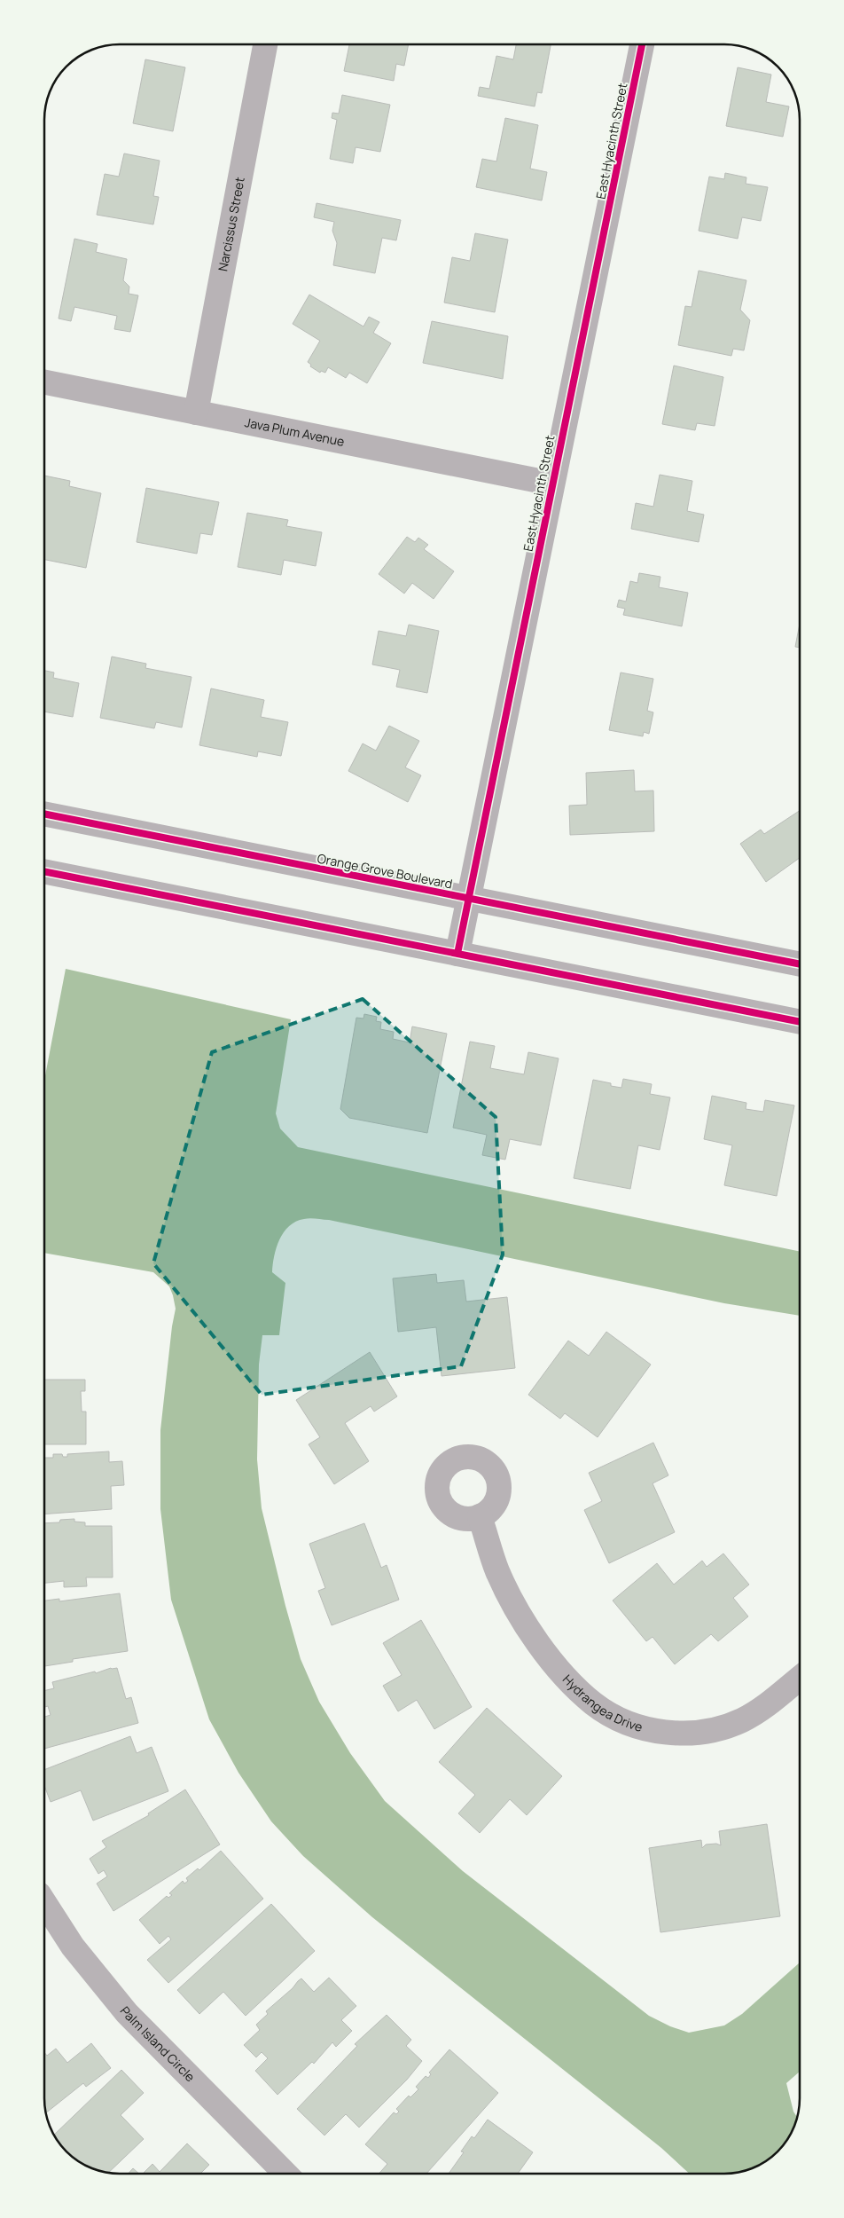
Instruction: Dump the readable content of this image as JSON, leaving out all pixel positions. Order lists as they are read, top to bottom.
{
  "streets": {
    "street": [
      "East Hyacinth Street",
      "Narcissus Street",
      "Java Plum Avenue",
      "Orange Grove Boulevard",
      "Hydrangea Drive",
      "Palm Island Circle"
    ]
  },
  "crossings": [
    ["East Hyacinth Street", "Java Plum Avenue"],
    ["East Hyacinth Street", "Orange Grove Boulevard"],
    ["Narcissus Street", "Java Plum Avenue"]
  ]
}
